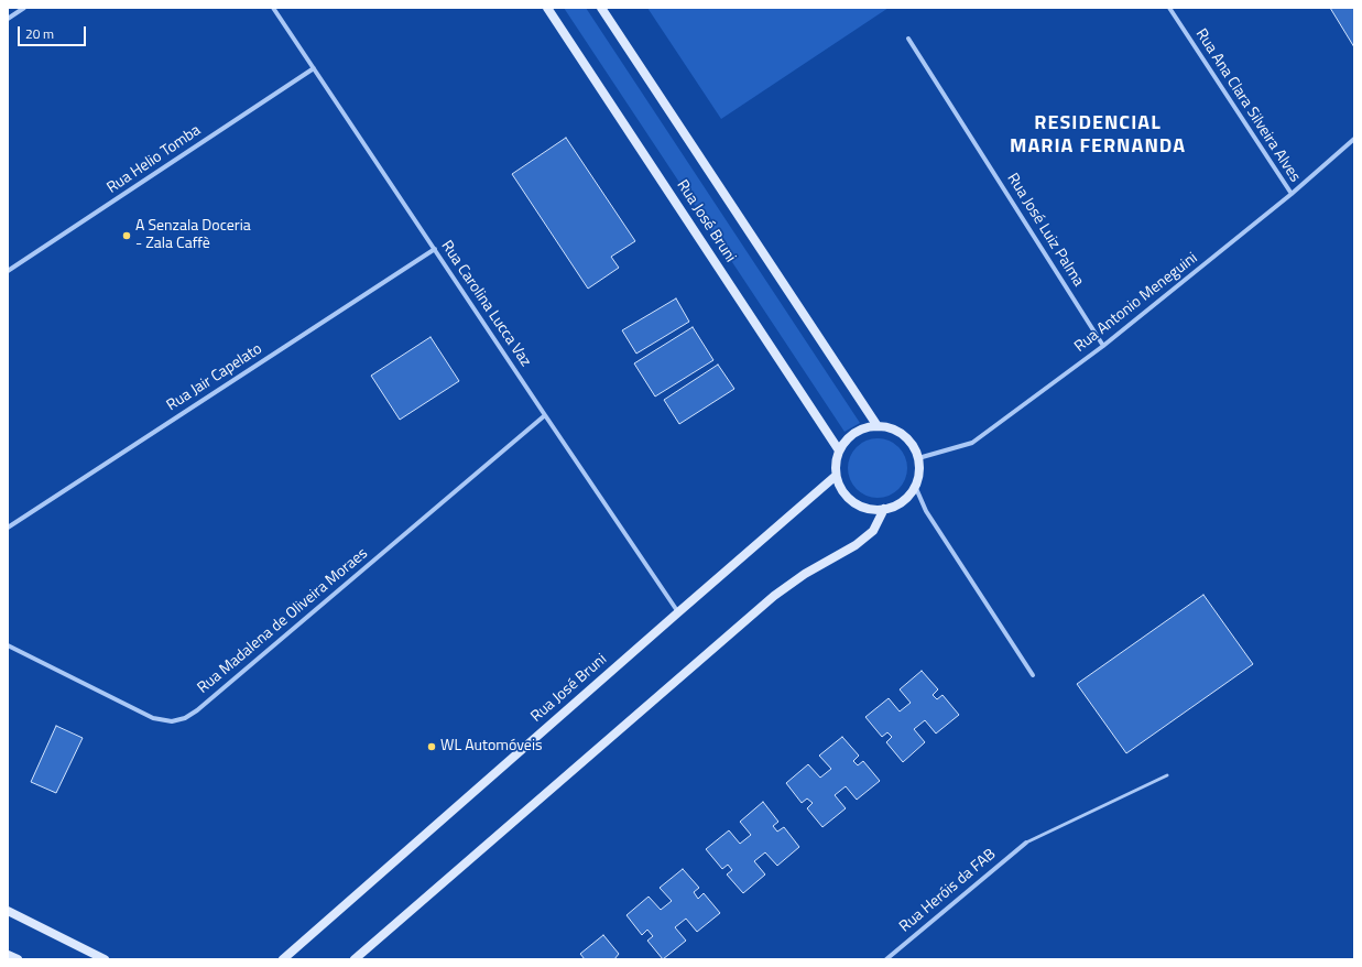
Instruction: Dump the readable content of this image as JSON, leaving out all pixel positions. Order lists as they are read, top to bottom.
{
  "streets": {
    "street": [
      "Rua Ana Clara Silveira Alves",
      "Rua Helio Tomba",
      "Rua José Bruni",
      "Rua José Luiz Palma",
      "Rua Antonio Meneguini",
      "Rua Carolina Lucca Vaz",
      "Rua Jair Capelato",
      "Rua Madalena de Oliveira Moraes",
      "Rua Heróis da FAB"
    ]
  },
  "crossings": [
    ["Rua Ana Clara Silveira Alves", "Rua Antonio Meneguini"],
    ["Rua Helio Tomba", "Rua Carolina Lucca Vaz"],
    ["Rua José Bruni", "Rua Antonio Meneguini"],
    ["Rua José Bruni", "Rua Carolina Lucca Vaz"],
    ["Rua José Luiz Palma", "Rua Antonio Meneguini"],
    ["Rua Carolina Lucca Vaz", "Rua Jair Capelato"],
    ["Rua Carolina Lucca Vaz", "Rua Madalena de Oliveira Moraes"]
  ],
  "districts": ["RESIDENCIAL MARIA FERNANDA"],
  "places": ["A Senzala Doceria - Zala Caffè", "WL Automóveis"],
  "scale_bar": "20 m"
}
